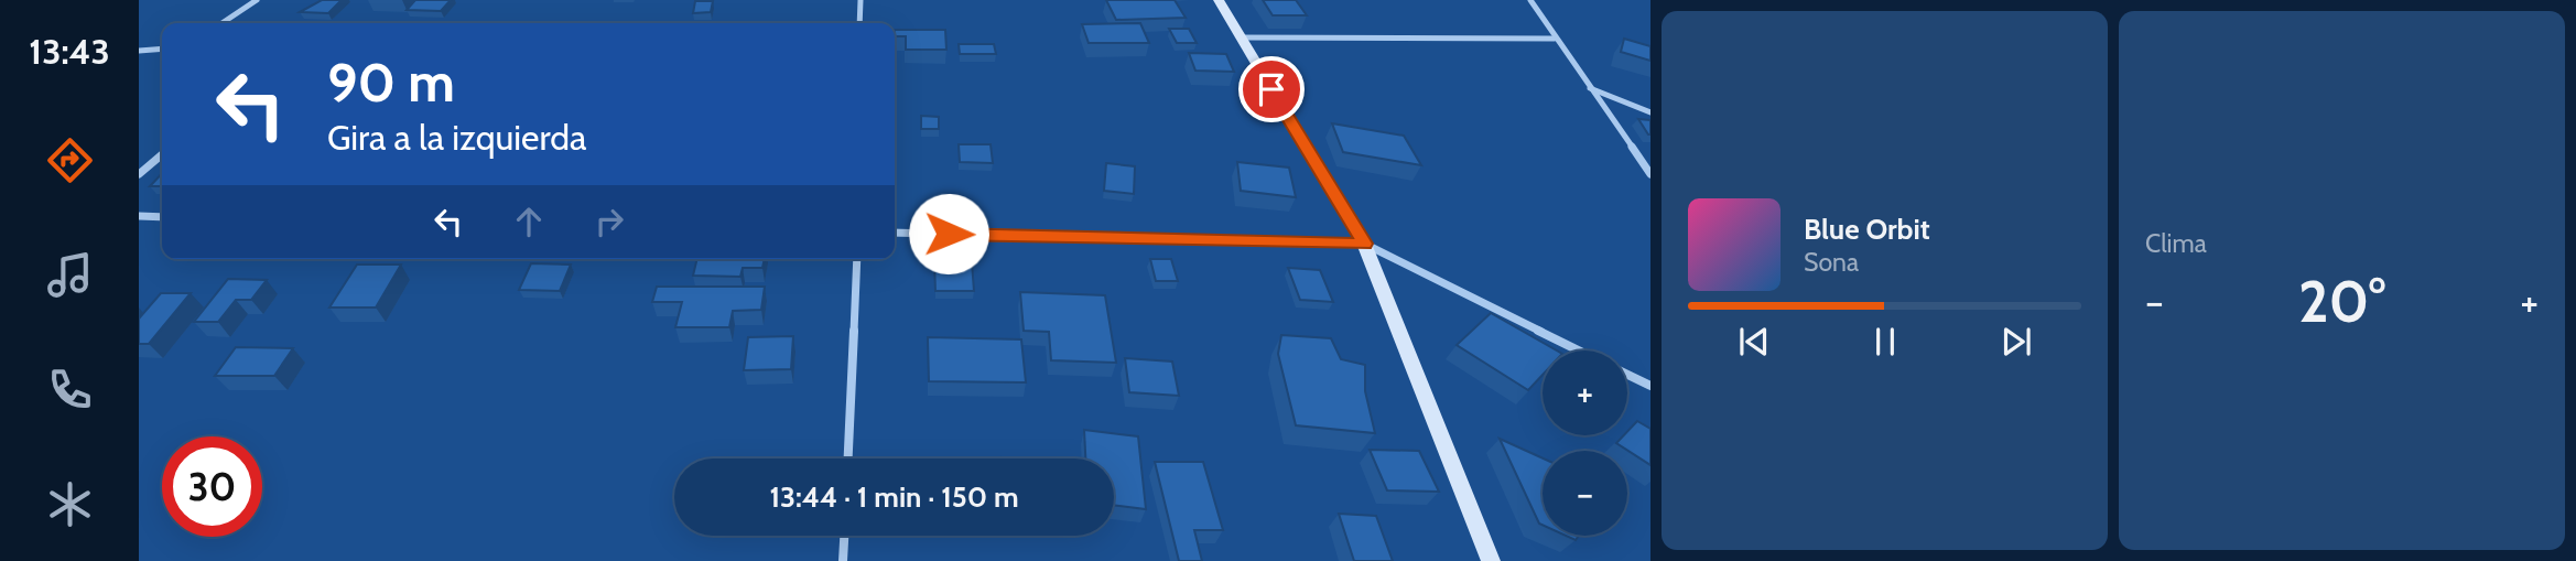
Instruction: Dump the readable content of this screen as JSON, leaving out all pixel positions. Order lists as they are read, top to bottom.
{
  "page": {
    "tabs": "13:43",
    "tile": "Clima",
    "turn": ["90 m", "Gira a la izquierda"],
    "song": ["Blue Orbit", "Sona"],
    "heat": ["−", "20°", "+"],
    "map_buttons": ["+", "−"],
    "limit": "30",
    "trip": "13:44 · 1 min · 150 m"
  }
}
